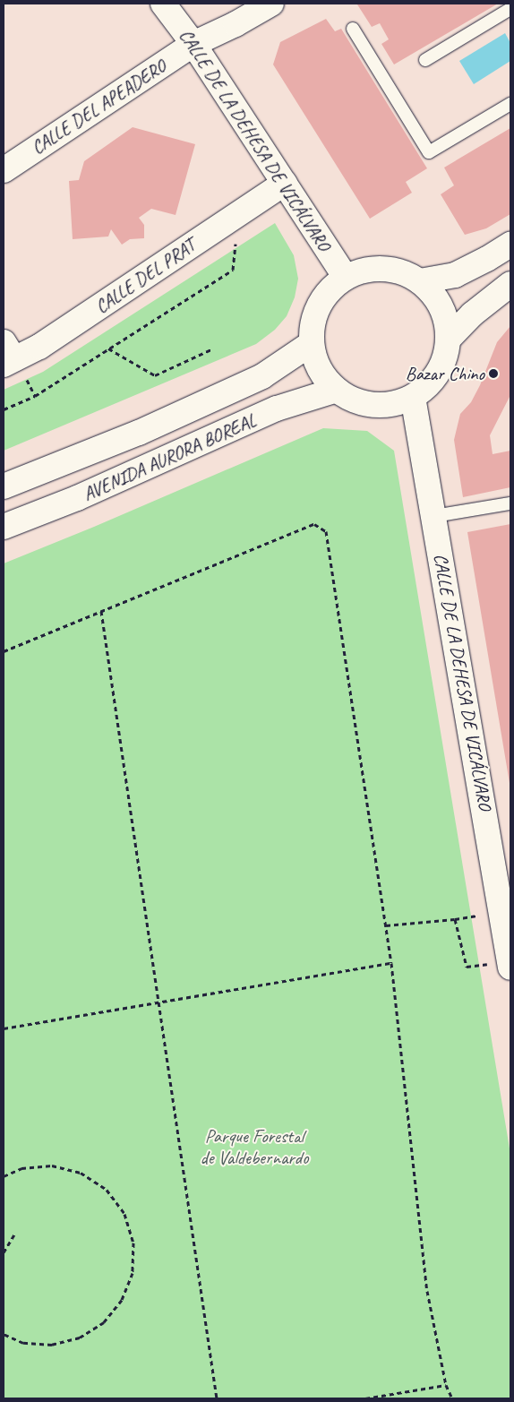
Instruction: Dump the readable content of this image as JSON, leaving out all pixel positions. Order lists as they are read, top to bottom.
{
  "streets": {
    "street": [
      "CALLE DEL APEADERO",
      "CALLE DE LA DEHESA DE VICÁLVARO",
      "CALLE DEL PRAT",
      "AVENIDA AURORA BOREAL"
    ]
  },
  "crossings": [
    ["CALLE DEL APEADERO", "CALLE DE LA DEHESA DE VICÁLVARO"],
    ["CALLE DE LA DEHESA DE VICÁLVARO", "CALLE DEL PRAT"],
    ["CALLE DE LA DEHESA DE VICÁLVARO", "AVENIDA AURORA BOREAL"]
  ],
  "parks": ["Parque Forestal de Valdebernardo"],
  "places": ["Bazar Chino"]
}
